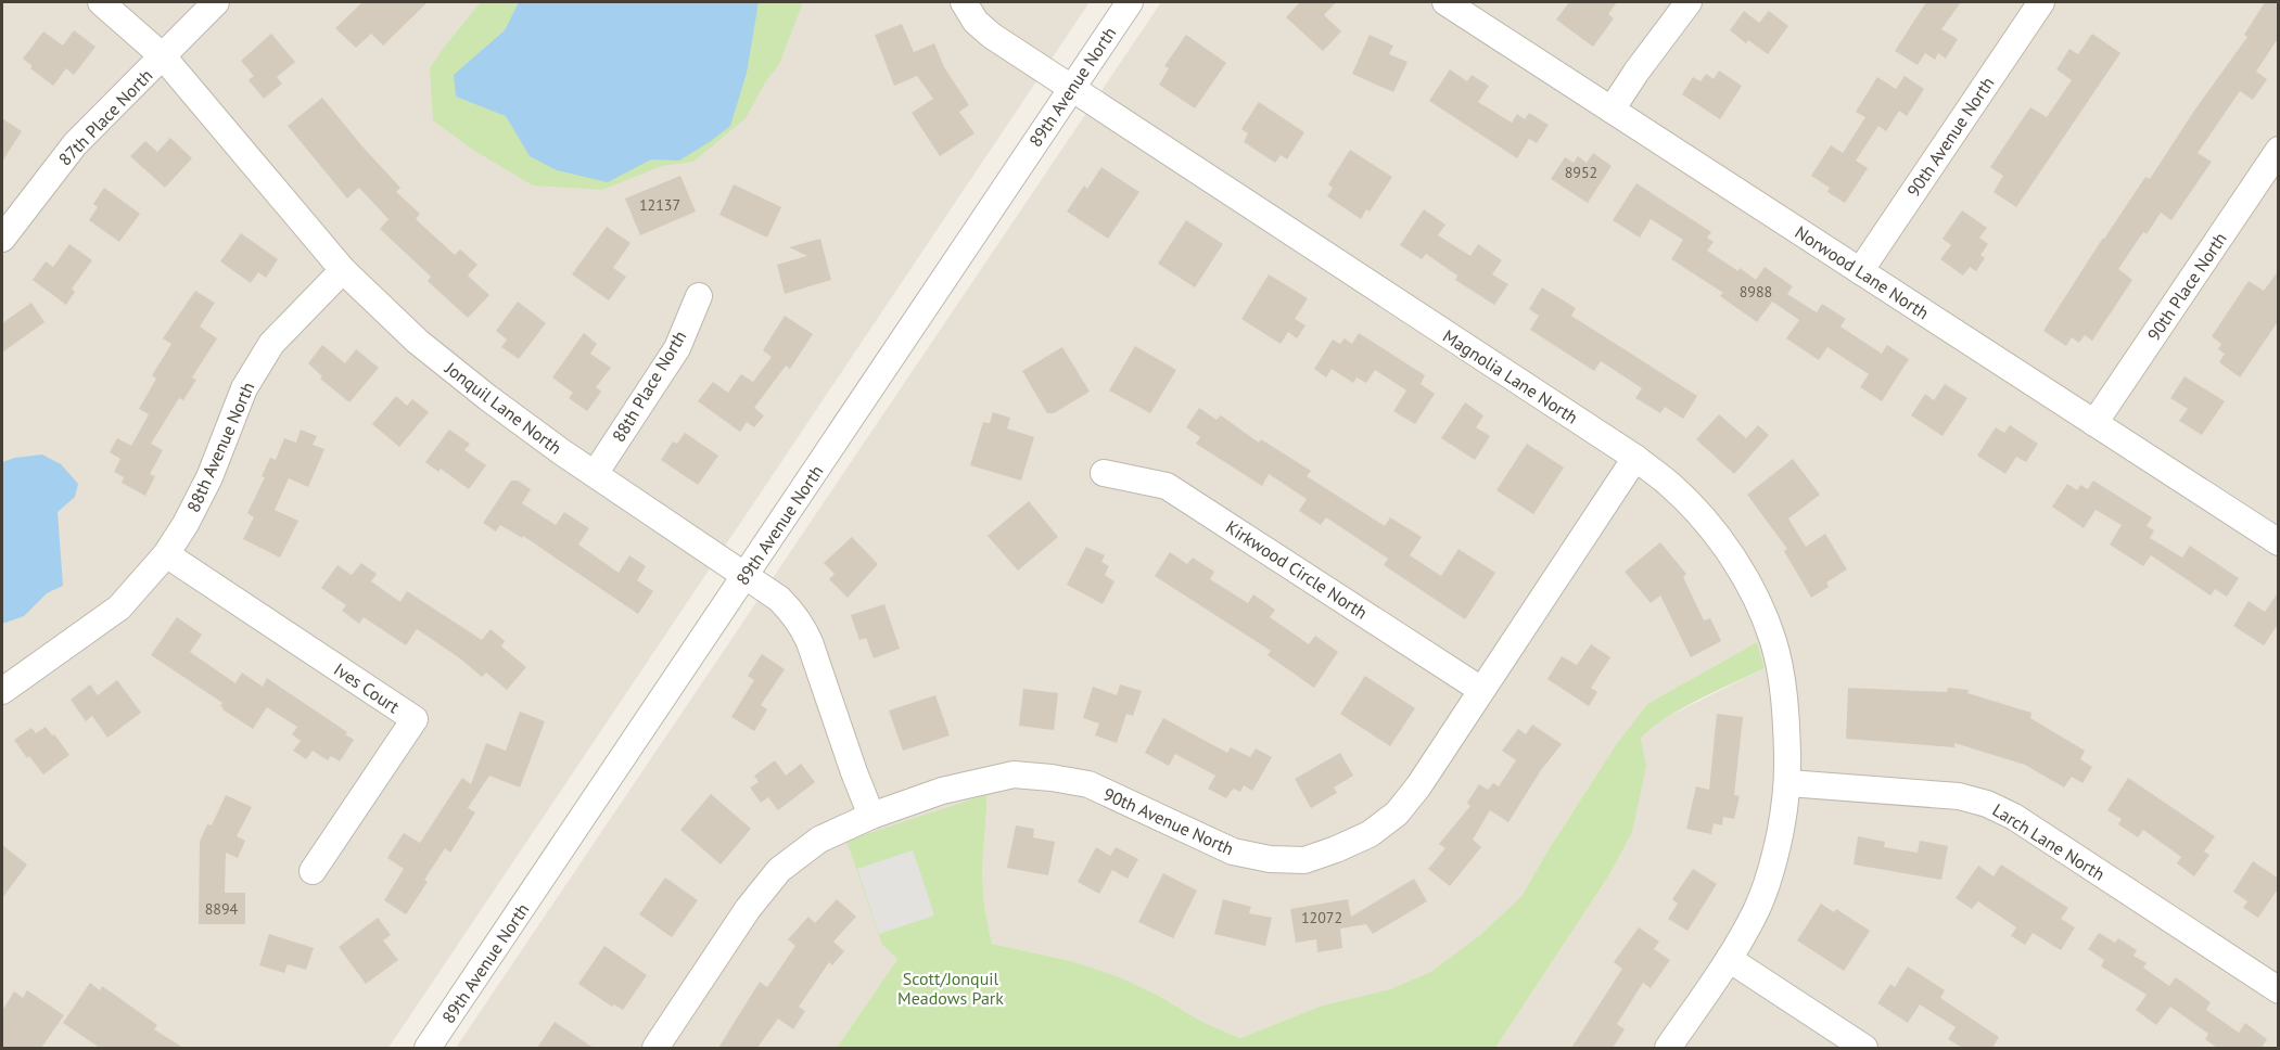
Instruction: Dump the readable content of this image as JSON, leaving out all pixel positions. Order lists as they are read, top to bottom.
{
  "streets": {
    "street": [
      "89th Avenue North",
      "87th Place North",
      "90th Avenue North",
      "Norwood Lane North",
      "90th Place North",
      "Magnolia Lane North",
      "88th Place North",
      "Jonquil Lane North",
      "88th Avenue North",
      "Kirkwood Circle North",
      "Ives Court",
      "Larch Lane North"
    ]
  },
  "crossings": [
    ["89th Avenue North", "Magnolia Lane North"],
    ["89th Avenue North", "Jonquil Lane North"],
    ["87th Place North", "Jonquil Lane North"],
    ["90th Avenue North", "Norwood Lane North"],
    ["90th Avenue North", "Magnolia Lane North"],
    ["90th Avenue North", "Jonquil Lane North"],
    ["90th Avenue North", "Kirkwood Circle North"],
    ["Norwood Lane North", "90th Place North"],
    ["Magnolia Lane North", "Larch Lane North"],
    ["88th Place North", "Jonquil Lane North"],
    ["Jonquil Lane North", "88th Avenue North"],
    ["88th Avenue North", "Ives Court"]
  ],
  "parks": ["Scott/Jonquil Meadows Park"],
  "house_numbers": [
    "8952",
    "12137",
    "8988",
    "8894",
    "12072"
  ]
}
